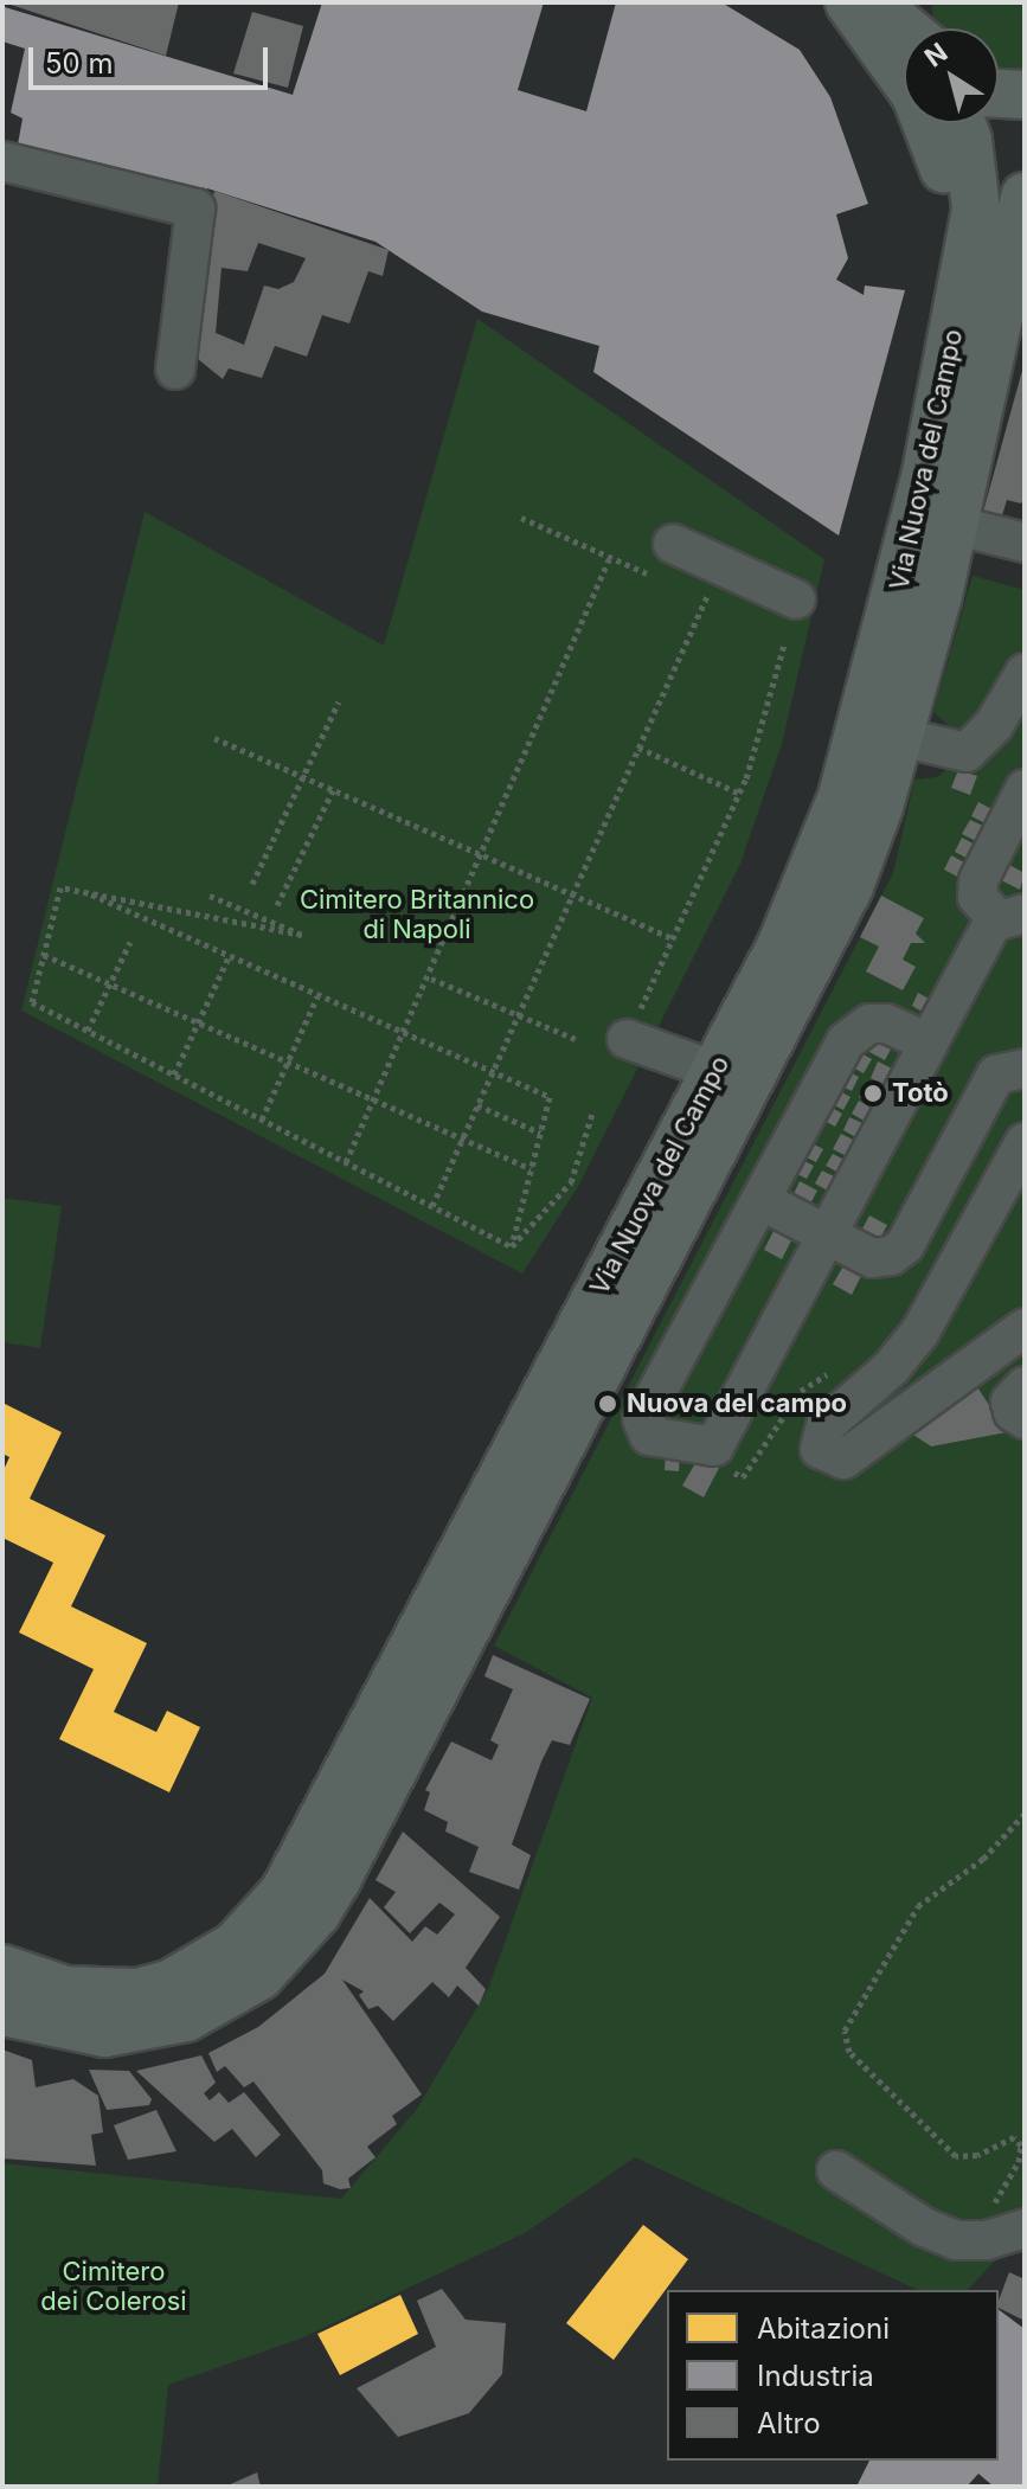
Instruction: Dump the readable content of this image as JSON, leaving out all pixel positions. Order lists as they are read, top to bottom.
{
  "streets": {
    "main road": ["Via Nuova del Campo"]
  },
  "parks": ["Cimitero Britannico di Napoli", "Cimitero dei Colerosi"],
  "places": ["Totò", "Nuova del campo"],
  "legend": ["Abitazioni", "Industria", "Altro"],
  "scale_bar": "50 m",
  "north": "top left"
}
